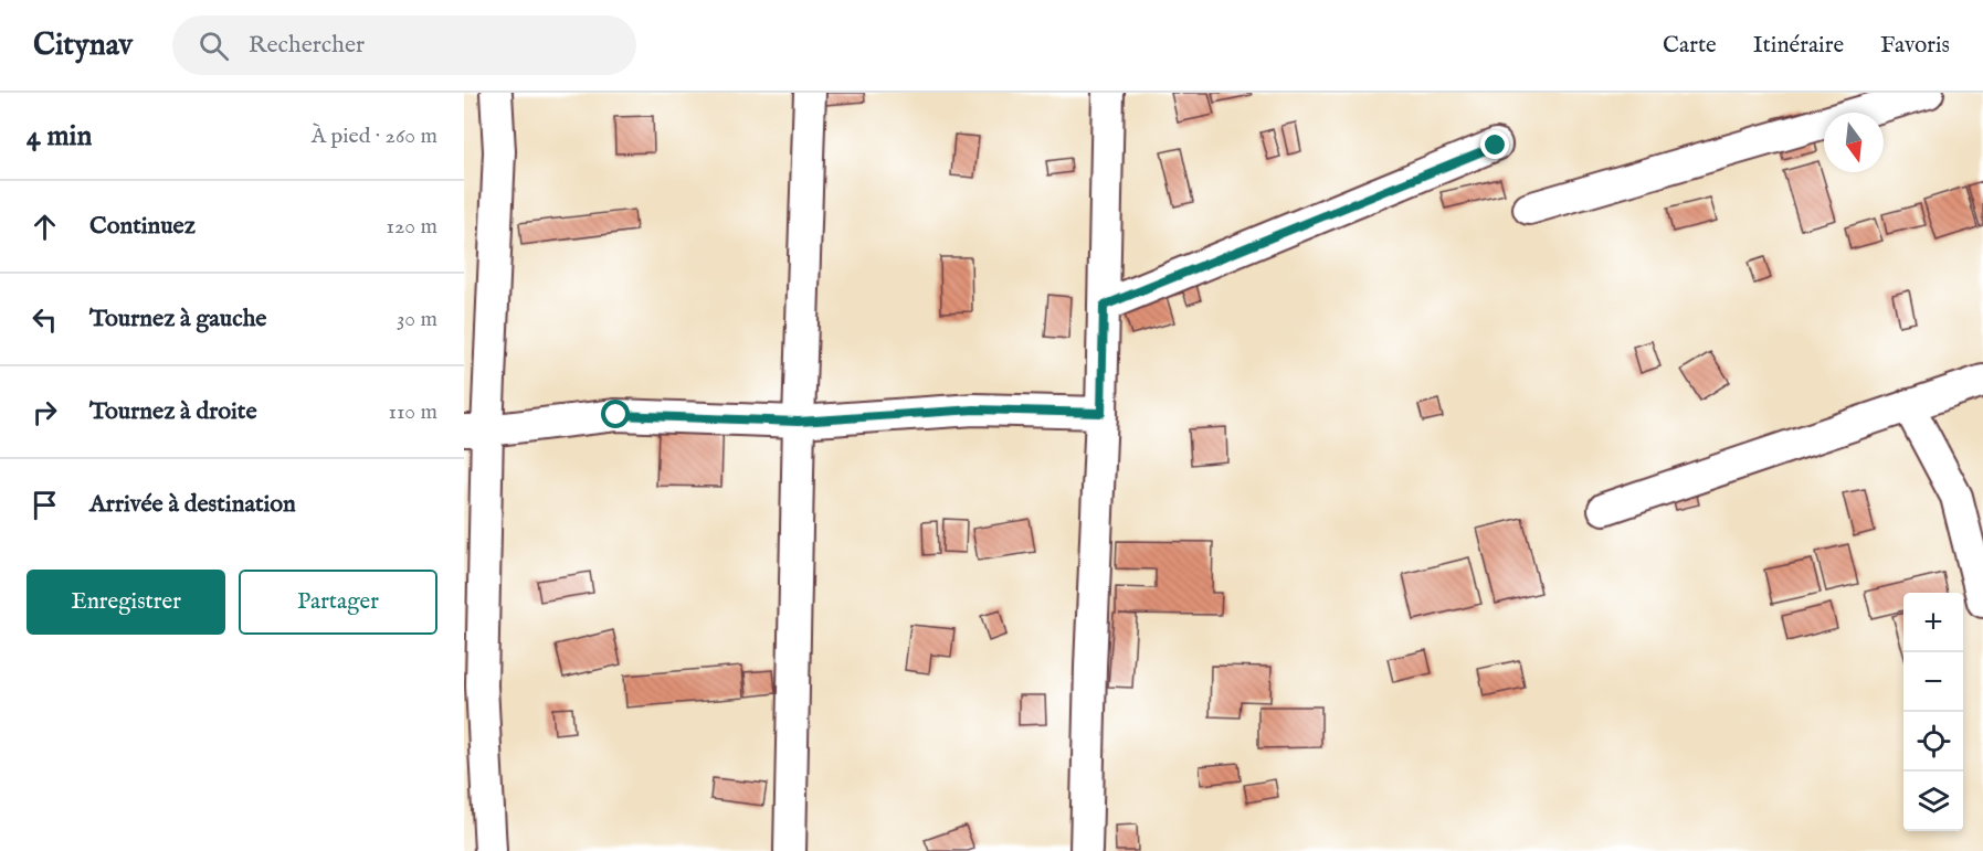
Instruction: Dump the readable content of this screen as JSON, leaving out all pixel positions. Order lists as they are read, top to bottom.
{
  "north": "bottom",
  "page": {
    "header": "Citynav",
    "search": "Rechercher",
    "nav": ["Carte", "Itinéraire", "Favoris"],
    "heading": ["4 min", "À pied · 260 m"],
    "list": [
      ["Continuez", "120 m"],
      ["Tournez à gauche", "30 m"],
      ["Tournez à droite", "110 m"],
      "Arrivée à destination"
    ],
    "buttons": ["Enregistrer", "Partager"],
    "map_buttons": ["+", "−"]
  }
}
